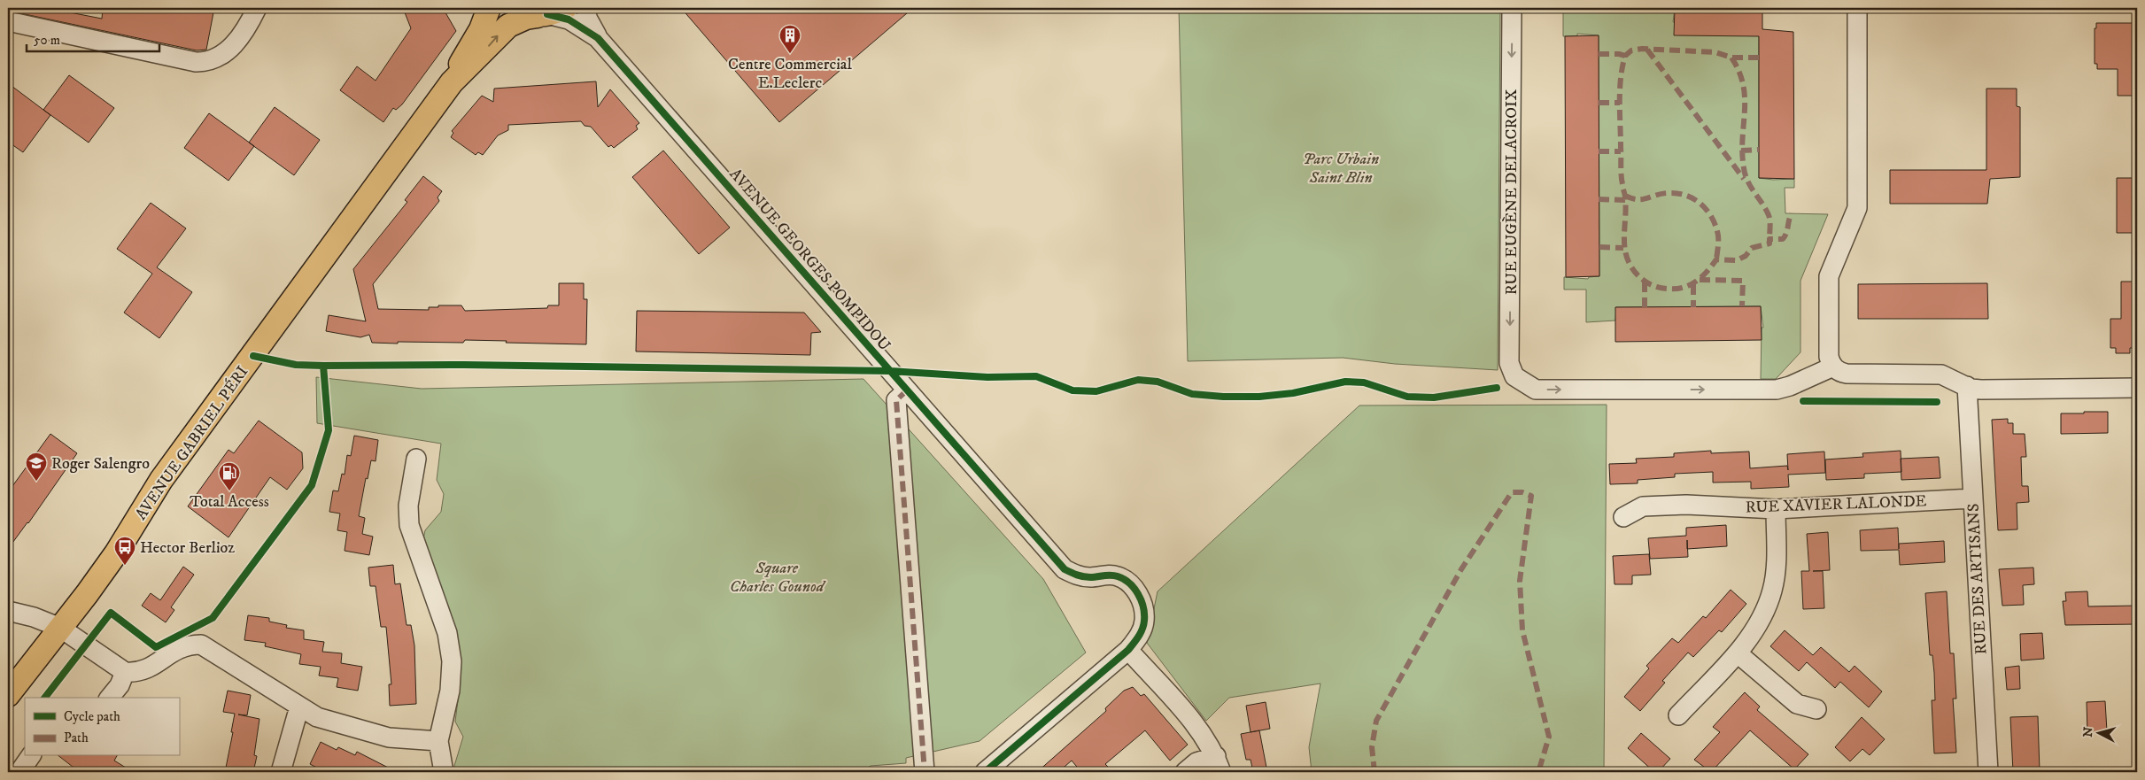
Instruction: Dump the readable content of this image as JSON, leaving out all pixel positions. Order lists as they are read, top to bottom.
{
  "streets": {
    "main road": ["AVENUE GABRIEL PÉRI"],
    "street": [
      "RUE EUGÈNE DELACROIX",
      "AVENUE GEORGES POMPIDOU",
      "RUE XAVIER LALONDE",
      "RUE DES ARTISANS"
    ]
  },
  "crossings": [
    ["AVENUE GEORGES POMPIDOU", "AVENUE GABRIEL PÉRI"],
    ["RUE XAVIER LALONDE", "RUE DES ARTISANS"]
  ],
  "parks": ["Parc Urbain Saint Blin", "Square Charles Gounod"],
  "places": {
    "building": ["Centre Commercial E.Leclerc"],
    "school or university": ["Roger Salengro"],
    "fuel station": ["Total Access"],
    "bus stop": ["Hector Berlioz"]
  },
  "legend": ["Cycle path", "Path"],
  "scale_bar": "50 m",
  "north": "left"
}
